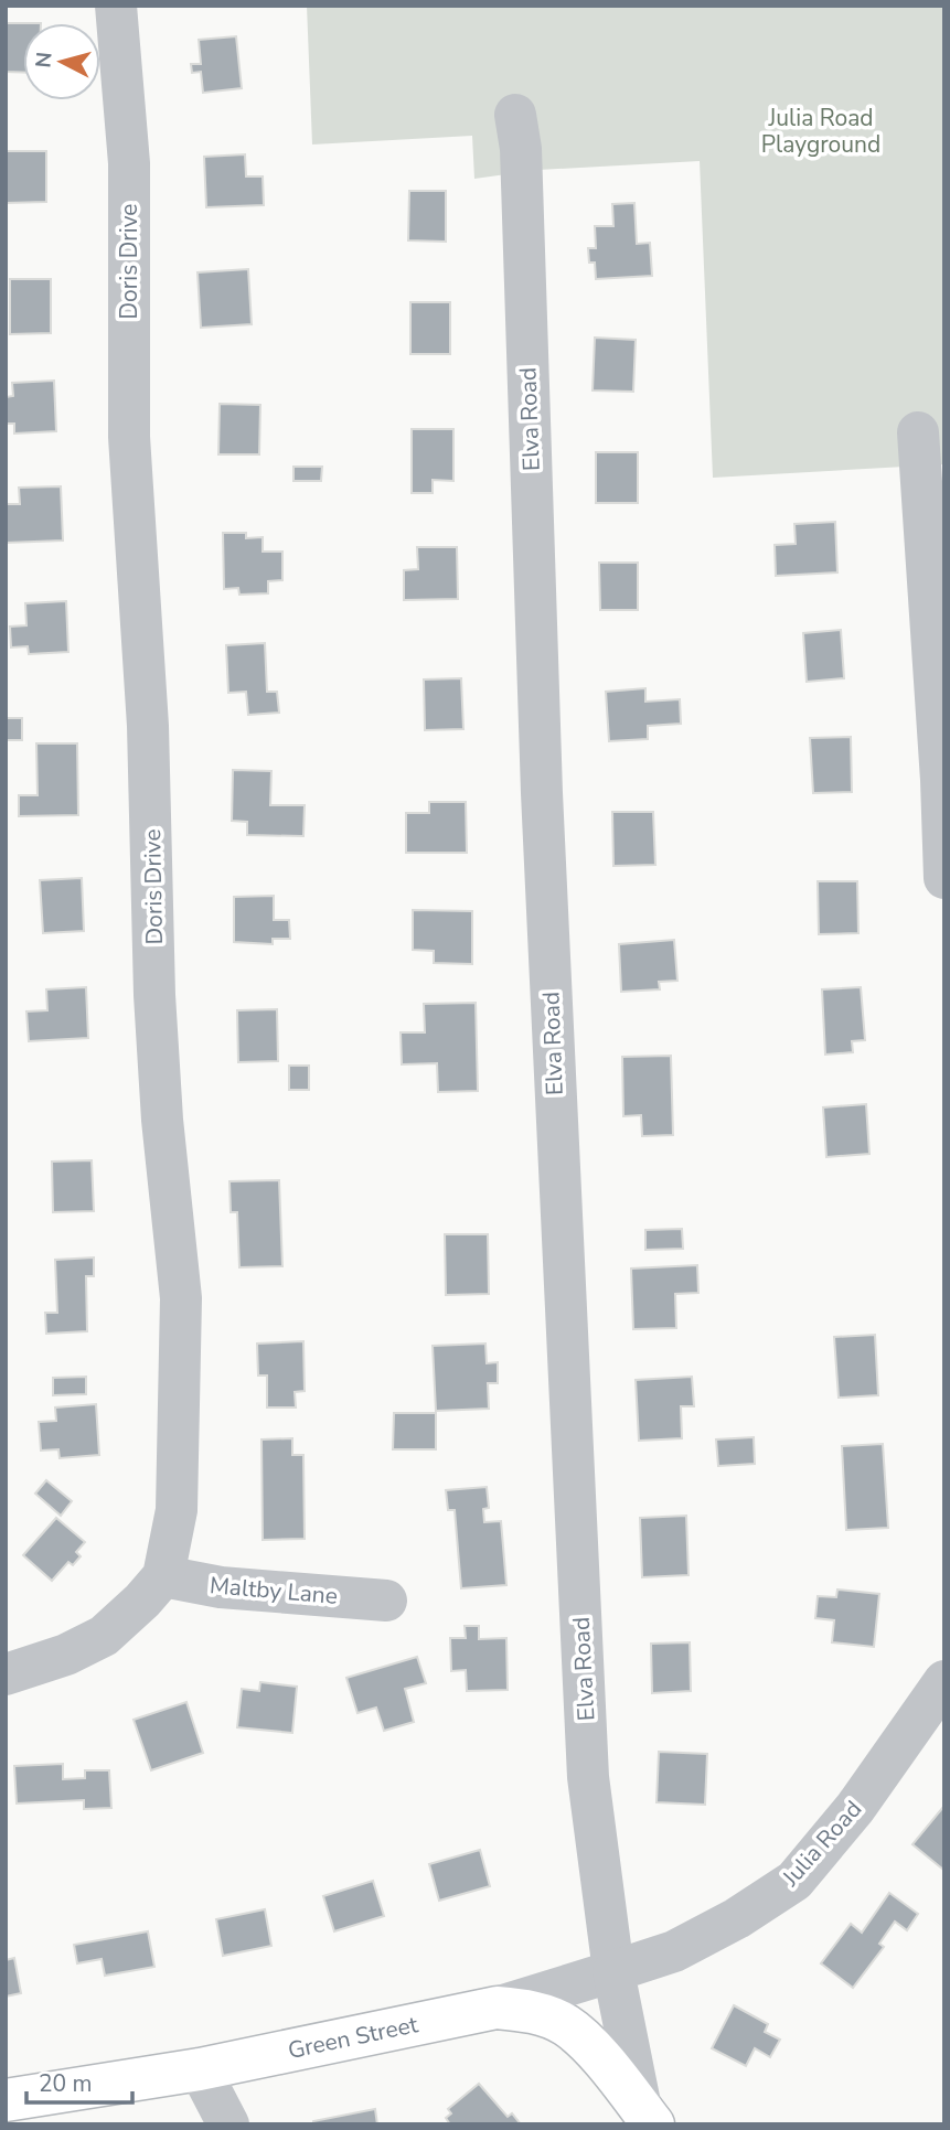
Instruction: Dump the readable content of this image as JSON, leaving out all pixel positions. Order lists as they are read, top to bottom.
{
  "streets": {
    "main road": ["Green Street"],
    "street": [
      "Doris Drive",
      "Elva Road",
      "Maltby Lane",
      "Julia Road"
    ]
  },
  "crossings": [
    ["Doris Drive", "Maltby Lane"],
    ["Elva Road", "Julia Road"],
    ["Julia Road", "Green Street"]
  ],
  "parks": ["Julia Road Playground"],
  "scale_bar": "20 m",
  "north": "left"
}
